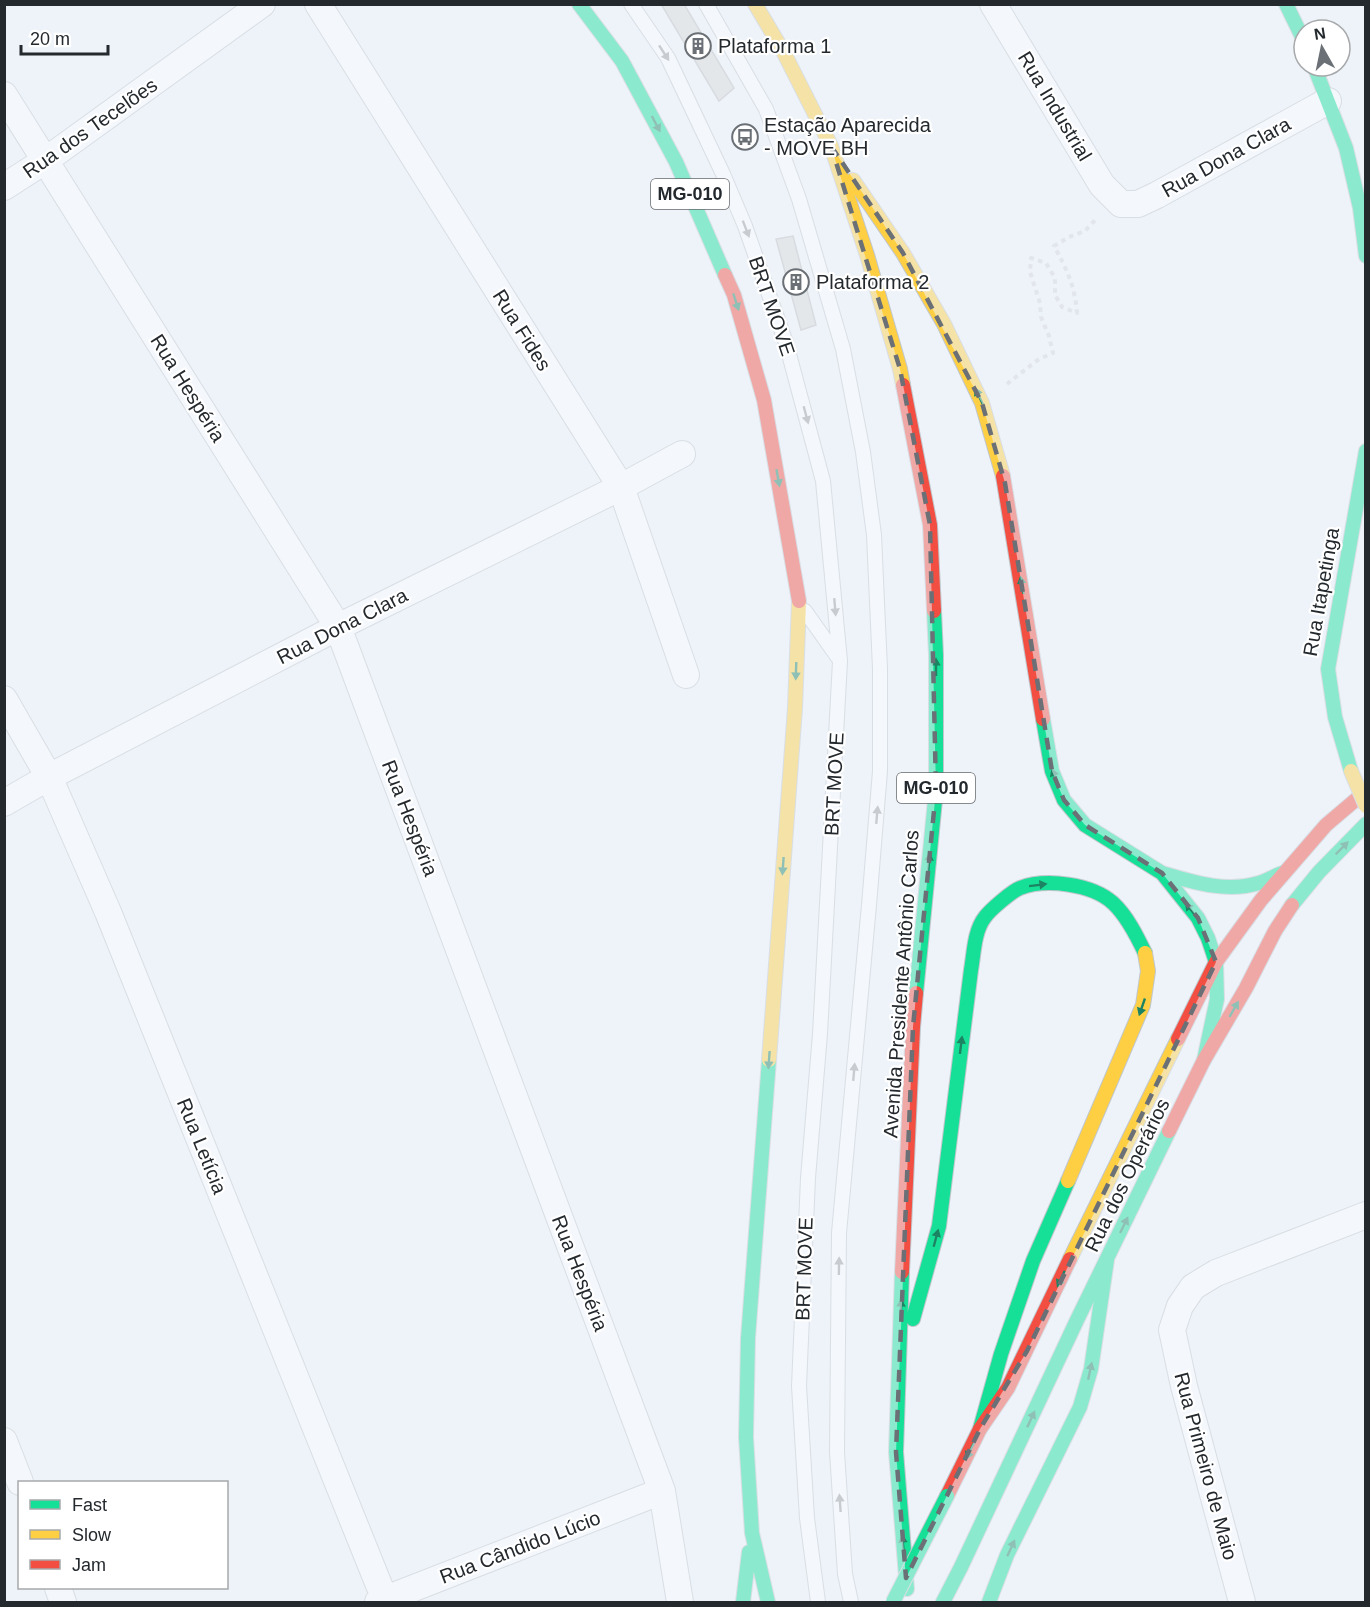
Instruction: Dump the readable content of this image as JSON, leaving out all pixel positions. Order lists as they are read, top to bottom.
{
  "streets": {
    "main road": [
      "MG-010",
      "Rua Itapetinga",
      "Avenida Presidente Antônio Carlos",
      "Rua dos Operários"
    ],
    "street": [
      "Rua Industrial",
      "Rua dos Tecelões",
      "Rua Dona Clara",
      "Rua Fides",
      "Rua Hespéria",
      "Rua Letícia",
      "Rua Primeiro de Maio",
      "Rua Cândido Lúcio"
    ],
    "lane": ["BRT MOVE"]
  },
  "crossings": [
    ["Rua Industrial", "Rua Dona Clara"],
    ["Rua dos Tecelões", "Rua Hespéria"],
    ["Rua Dona Clara", "Rua Fides"],
    ["Rua Dona Clara", "Rua Hespéria"],
    ["Rua Dona Clara", "Rua Letícia"],
    ["Rua Hespéria", "Rua Cândido Lúcio"],
    ["Rua Letícia", "Rua Cândido Lúcio"]
  ],
  "places": {
    "building": ["Plataforma 1", "Plataforma 2"],
    "bus stop": ["Estação Aparecida - MOVE BH"]
  },
  "legend": ["Fast", "Slow", "Jam"],
  "scale_bar": "20 m",
  "north": "top"
}
